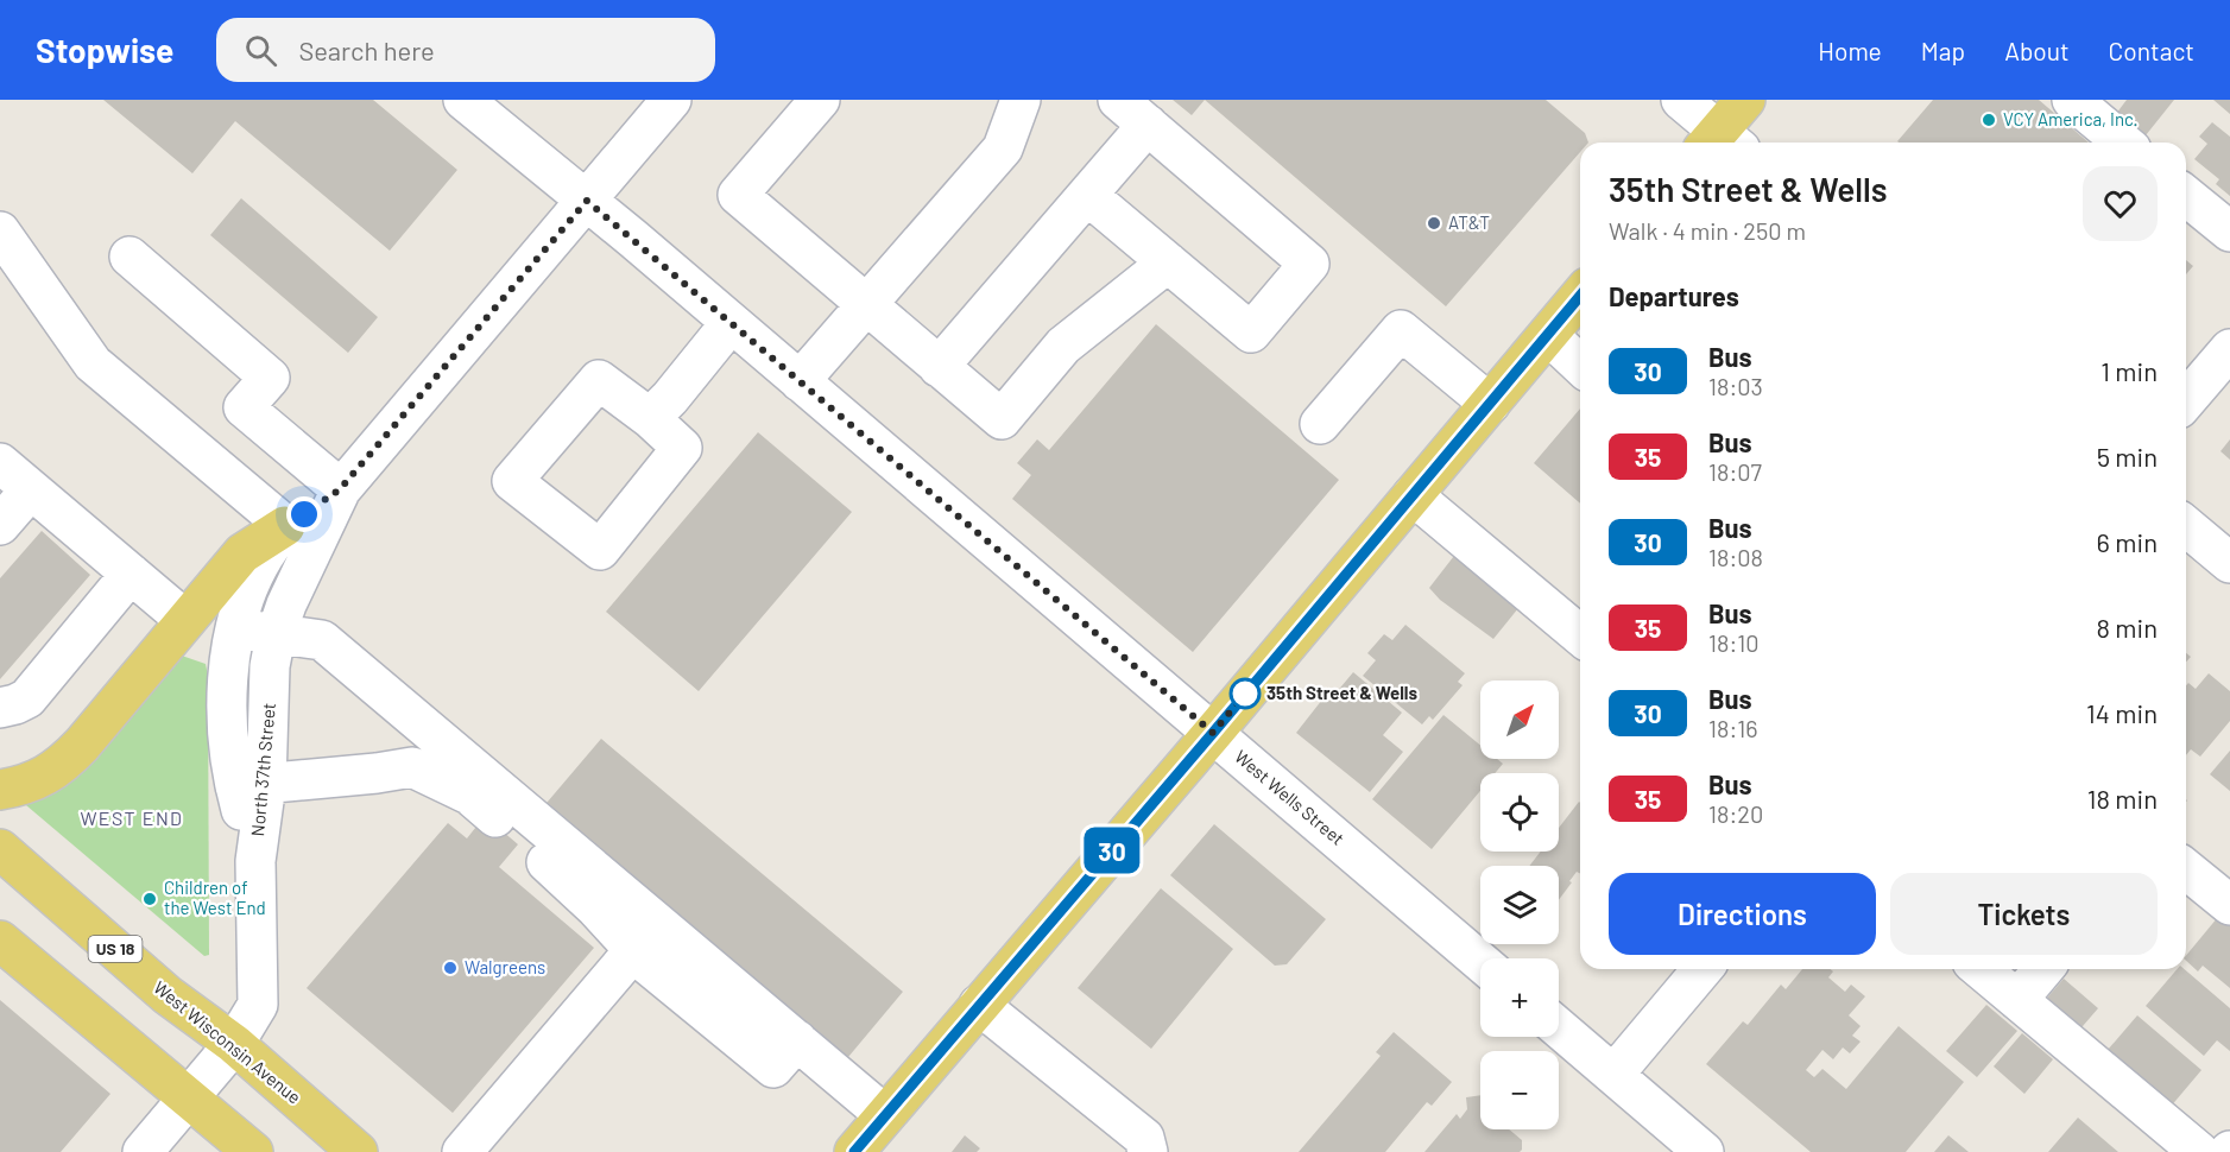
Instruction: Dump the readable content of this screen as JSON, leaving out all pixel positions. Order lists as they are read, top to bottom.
{
  "streets": {
    "main road": ["US 18", "West Wisconsin Avenue"],
    "street": ["North 37th Street", "West Wells Street"]
  },
  "crossings": [
    ["North 37th Street", "West Wells Street"],
    ["North 37th Street", "West Wisconsin Avenue"]
  ],
  "districts": ["WEST END"],
  "places": [
    "VCY America, Inc.",
    "AT&T",
    "35th Street & Wells",
    "Children of the West End",
    "Walgreens"
  ],
  "lines": ["bus line 30"],
  "north": "top right",
  "page": {
    "header": "Stopwise",
    "search": "Search here",
    "nav": [
      "Home",
      "Map",
      "About",
      "Contact"
    ],
    "on_map": "30",
    "heading": [
      ["35th Street & Wells", "Walk · 4 min · 250 m"],
      "Departures"
    ],
    "list": [
      {
        "mark": "30",
        "name": "Bus",
        "note": "18:03",
        "value": "1 min"
      },
      {
        "mark": "35",
        "name": "Bus",
        "note": "18:07",
        "value": "5 min"
      },
      {
        "mark": "30",
        "name": "Bus",
        "note": "18:08",
        "value": "6 min"
      },
      {
        "mark": "35",
        "name": "Bus",
        "note": "18:10",
        "value": "8 min"
      },
      {
        "mark": "30",
        "name": "Bus",
        "note": "18:16",
        "value": "14 min"
      },
      {
        "mark": "35",
        "name": "Bus",
        "note": "18:20",
        "value": "18 min"
      }
    ],
    "map_buttons": ["+", "−"],
    "buttons": ["Directions", "Tickets"]
  }
}
